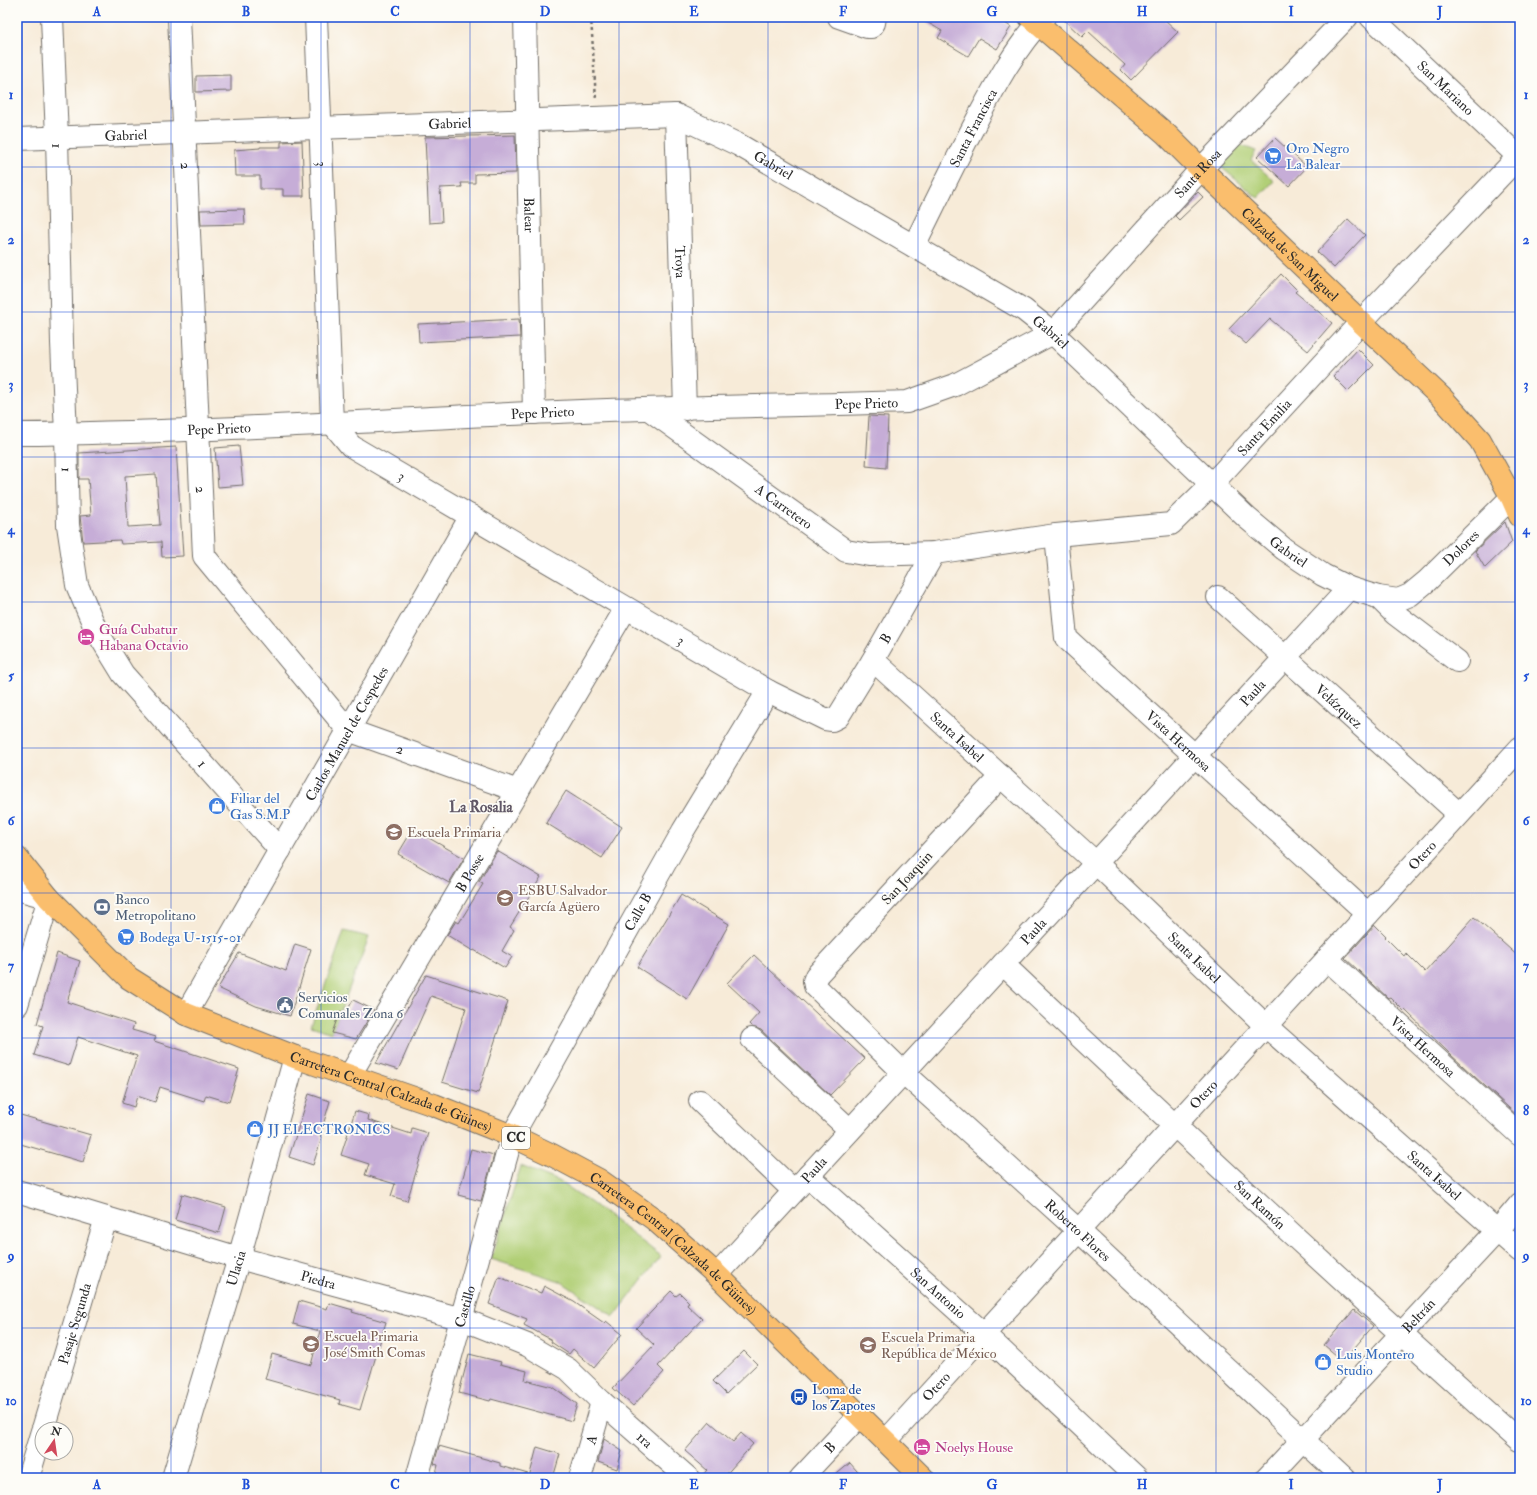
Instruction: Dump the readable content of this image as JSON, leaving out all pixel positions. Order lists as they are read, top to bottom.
{
  "streets": {
    "main road": ["Calzada de San Miguel", "Carretera Central (Calzada de Güines)", "CC"],
    "street": [
      "San Mariano",
      "Gabriel",
      "Santa Francisca",
      "1",
      "3",
      "2",
      "Santa Rosa",
      "Balear",
      "Troya",
      "Pepe Prieto",
      "Santa Emilia",
      "A Carretero",
      "Dolores",
      "B",
      "Paula",
      "Velázquez",
      "Carlos Manuel de Cespedes",
      "Santa Isabel",
      "Vista Hermosa",
      "Otero",
      "B Posse",
      "San Joaquin",
      "Calle B",
      "San Ramón",
      "Roberto Flores",
      "Ulacia",
      "Piedra",
      "San Antonio",
      "Castillo",
      "Beltrán",
      "Pasaje Segunda",
      "A",
      "1ra"
    ]
  },
  "crossings": [
    ["San Mariano", "Santa Emilia"],
    ["Gabriel", "Santa Francisca"],
    ["Gabriel", "1"],
    ["Gabriel", "3"],
    ["Gabriel", "2"],
    ["Gabriel", "Santa Rosa"],
    ["Gabriel", "Balear"],
    ["Gabriel", "Troya"],
    ["Gabriel", "Pepe Prieto"],
    ["Gabriel", "Santa Emilia"],
    ["Gabriel", "Dolores"],
    ["Gabriel", "Paula"],
    ["Santa Francisca", "Calzada de San Miguel"],
    ["1", "Pepe Prieto"],
    ["1", "Carlos Manuel de Cespedes"],
    ["3", "Pepe Prieto"],
    ["3", "B"],
    ["3", "Carlos Manuel de Cespedes"],
    ["3", "B Posse"],
    ["3", "Calle B"],
    ["2", "Pepe Prieto"],
    ["2", "Carlos Manuel de Cespedes"],
    ["2", "B Posse"],
    ["Santa Rosa", "Calzada de San Miguel"],
    ["Santa Rosa", "Pepe Prieto"],
    ["Balear", "Pepe Prieto"],
    ["Calzada de San Miguel", "Santa Emilia"],
    ["Calzada de San Miguel", "Dolores"],
    ["Troya", "Pepe Prieto"],
    ["Pepe Prieto", "A Carretero"],
    ["Santa Emilia", "A Carretero"],
    ["Santa Emilia", "B"],
    ["Santa Emilia", "Vista Hermosa"],
    ["A Carretero", "B"],
    ["B", "Santa Isabel"],
    ["B", "Carretera Central (Calzada de Güines)"],
    ["Paula", "Velázquez"],
    ["Paula", "Santa Isabel"],
    ["Paula", "Vista Hermosa"],
    ["Paula", "Carretera Central (Calzada de Güines)"],
    ["Paula", "San Ramón"],
    ["Paula", "Roberto Flores"],
    ["Paula", "San Antonio"],
    ["Velázquez", "Otero"],
    ["Carlos Manuel de Cespedes", "Carretera Central (Calzada de Güines)"],
    ["Santa Isabel", "Otero"],
    ["Santa Isabel", "San Joaquin"],
    ["Santa Isabel", "Beltrán"],
    ["Vista Hermosa", "Otero"],
    ["Otero", "Carretera Central (Calzada de Güines)"],
    ["Otero", "San Ramón"],
    ["Otero", "Roberto Flores"],
    ["Otero", "San Antonio"],
    ["B Posse", "Carretera Central (Calzada de Güines)"],
    ["San Joaquin", "Roberto Flores"],
    ["Calle B", "Carretera Central (Calzada de Güines)"],
    ["Calle B", "Castillo"],
    ["Carretera Central (Calzada de Güines)", "Ulacia"],
    ["Carretera Central (Calzada de Güines)", "Castillo"],
    ["San Ramón", "Beltrán"],
    ["Roberto Flores", "Beltrán"],
    ["Ulacia", "Piedra"],
    ["Piedra", "Castillo"],
    ["Piedra", "Pasaje Segunda"],
    ["Piedra", "A"],
    ["Piedra", "1ra"],
    ["A", "1ra"]
  ],
  "districts": ["La Rosalia"],
  "places": {
    "supermarket": ["Oro Negro La Balear", "Bodega U-1515-01"],
    "hotel": ["Guía Cubatur Habana Octavio", "Noelys House"],
    "shop": ["Filiar del Gas S.M.P", "JJ ELECTRONICS", "Luis Montero Studio"],
    "school or university": [
      "Escuela Primaria",
      "ESBU Salvador García Agüero",
      "Escuela Primaria José Smith Comas",
      "Escuela Primaria República de México"
    ],
    "bank": ["Banco Metropolitano"],
    "public building": ["Servicios Comunales Zona 6"],
    "bus stop": ["Loma de los Zapotes"]
  },
  "north": "top",
  "grid": {
    "columns": [
      "A",
      "B",
      "C",
      "D",
      "E",
      "F",
      "G",
      "H",
      "I",
      "J"
    ],
    "rows": [
      "1",
      "2",
      "3",
      "4",
      "5",
      "6",
      "7",
      "8",
      "9",
      "10"
    ]
  }
}
